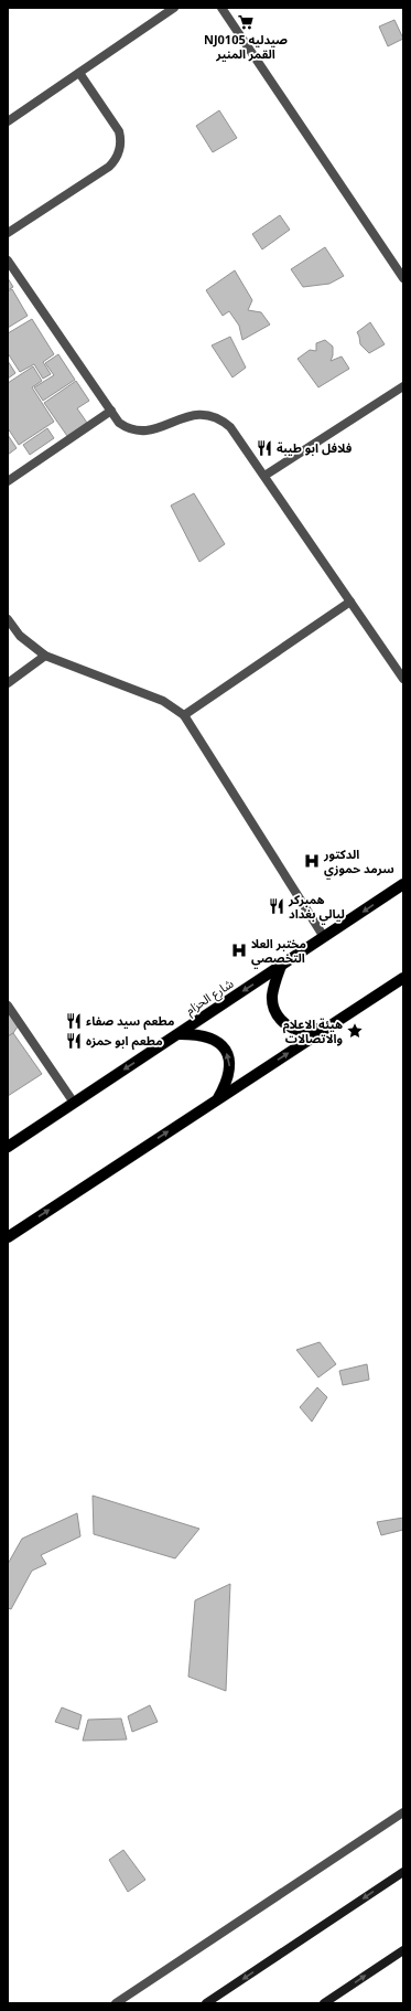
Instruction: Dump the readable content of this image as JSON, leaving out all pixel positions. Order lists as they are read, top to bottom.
{
  "streets": {
    "main road": ["شارع الحزام"]
  },
  "places": {
    "supermarket": ["NJ0105 صيدليه القمر المنير"],
    "restaurant": [
      "فلافل ابو طيبة",
      "همبركر ليالي بغداد",
      "مطعم سيد صفاء",
      "مطعم ابو حمزه"
    ],
    "hospital": ["الدكتور سرمد حموزي", "مختبر العلا التخصصي"],
    "place": ["هيئة الاعلام والاتصالات"]
  }
}
